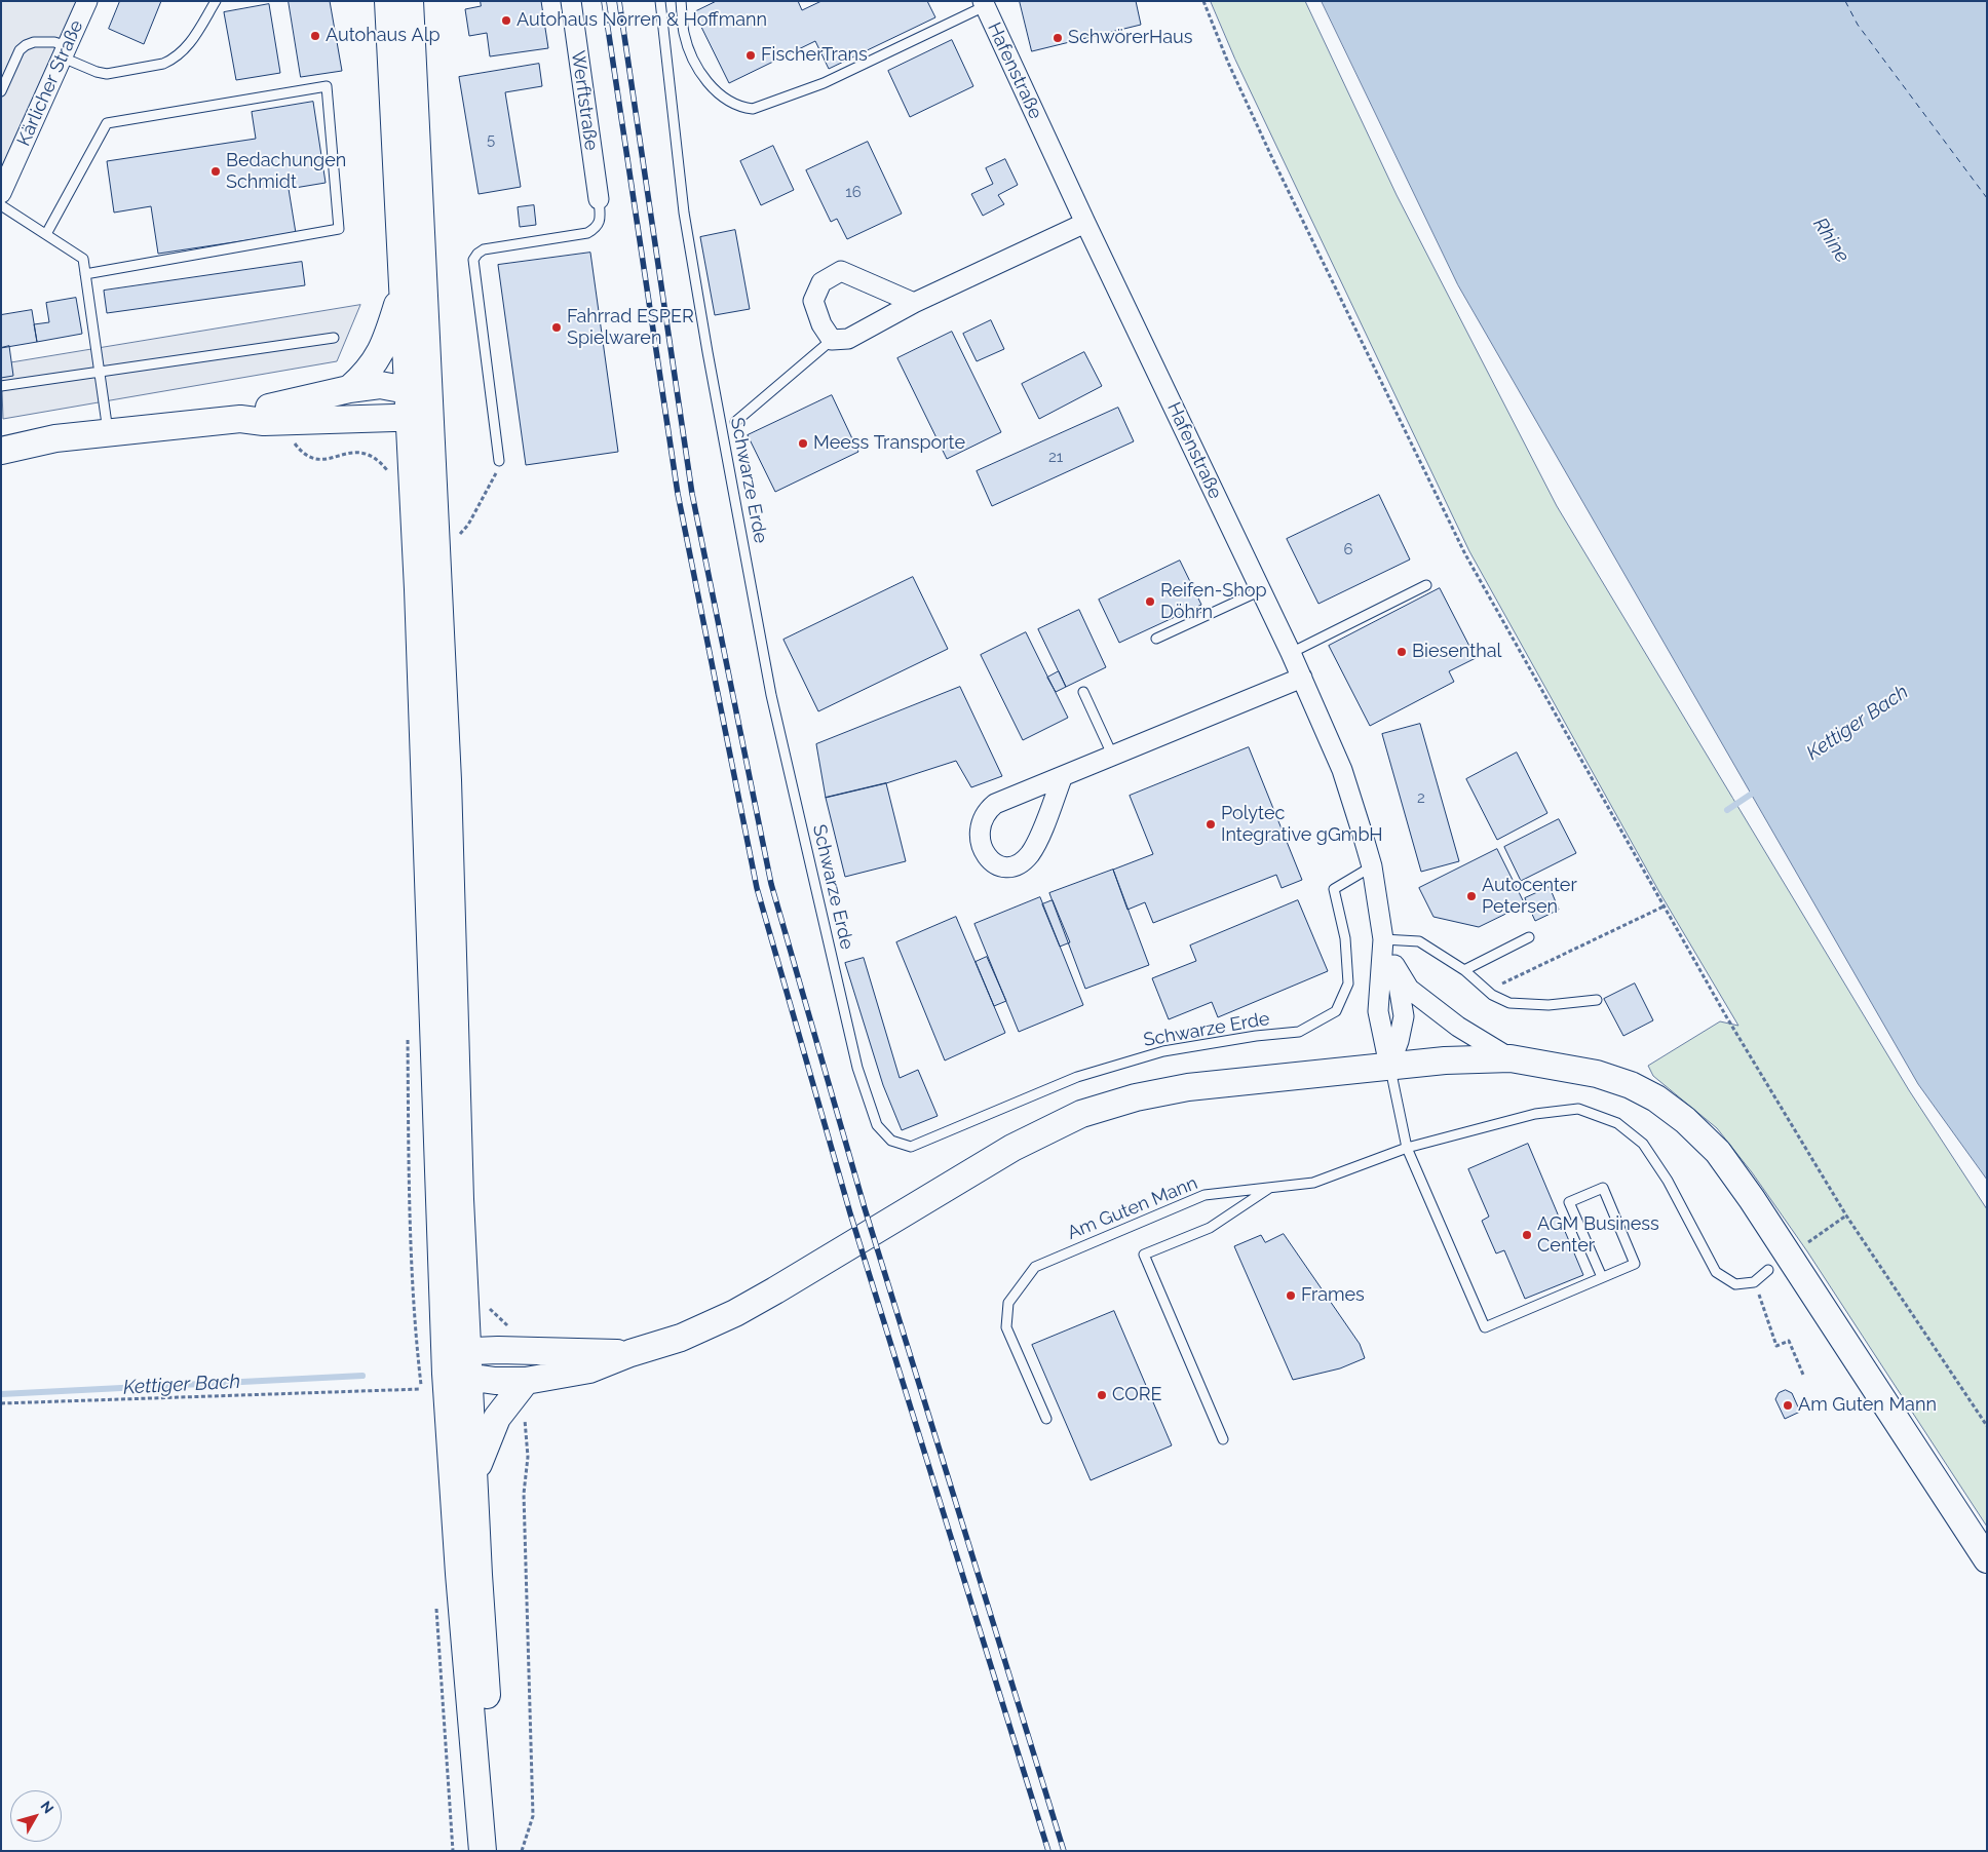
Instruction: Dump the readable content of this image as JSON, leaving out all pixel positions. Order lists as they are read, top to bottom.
{
  "streets": {
    "street": ["Hafenstraße", "Kärlicher Straße", "Werftstraße"],
    "lane": ["Schwarze Erde", "Am Guten Mann"]
  },
  "crossings": [
    ["Hafenstraße", "Schwarze Erde"]
  ],
  "water": ["Rhine", "Kettiger Bach"],
  "places": [
    "Autohaus Norren & Hoffmann",
    "Autohaus Alp",
    "SchwörerHaus",
    "FischerTrans",
    "Bedachungen Schmidt",
    "Fahrrad ESPER Spielwaren",
    "Meess Transporte",
    "Reifen-Shop Döhrn",
    "Biesenthal",
    "Polytec Integrative gGmbH",
    "Autocenter Petersen",
    "AGM Business Center",
    "Frames",
    "CORE",
    "Am Guten Mann"
  ],
  "house_numbers": [
    "5",
    "16",
    "21",
    "6",
    "2"
  ],
  "north": "top right"
}
